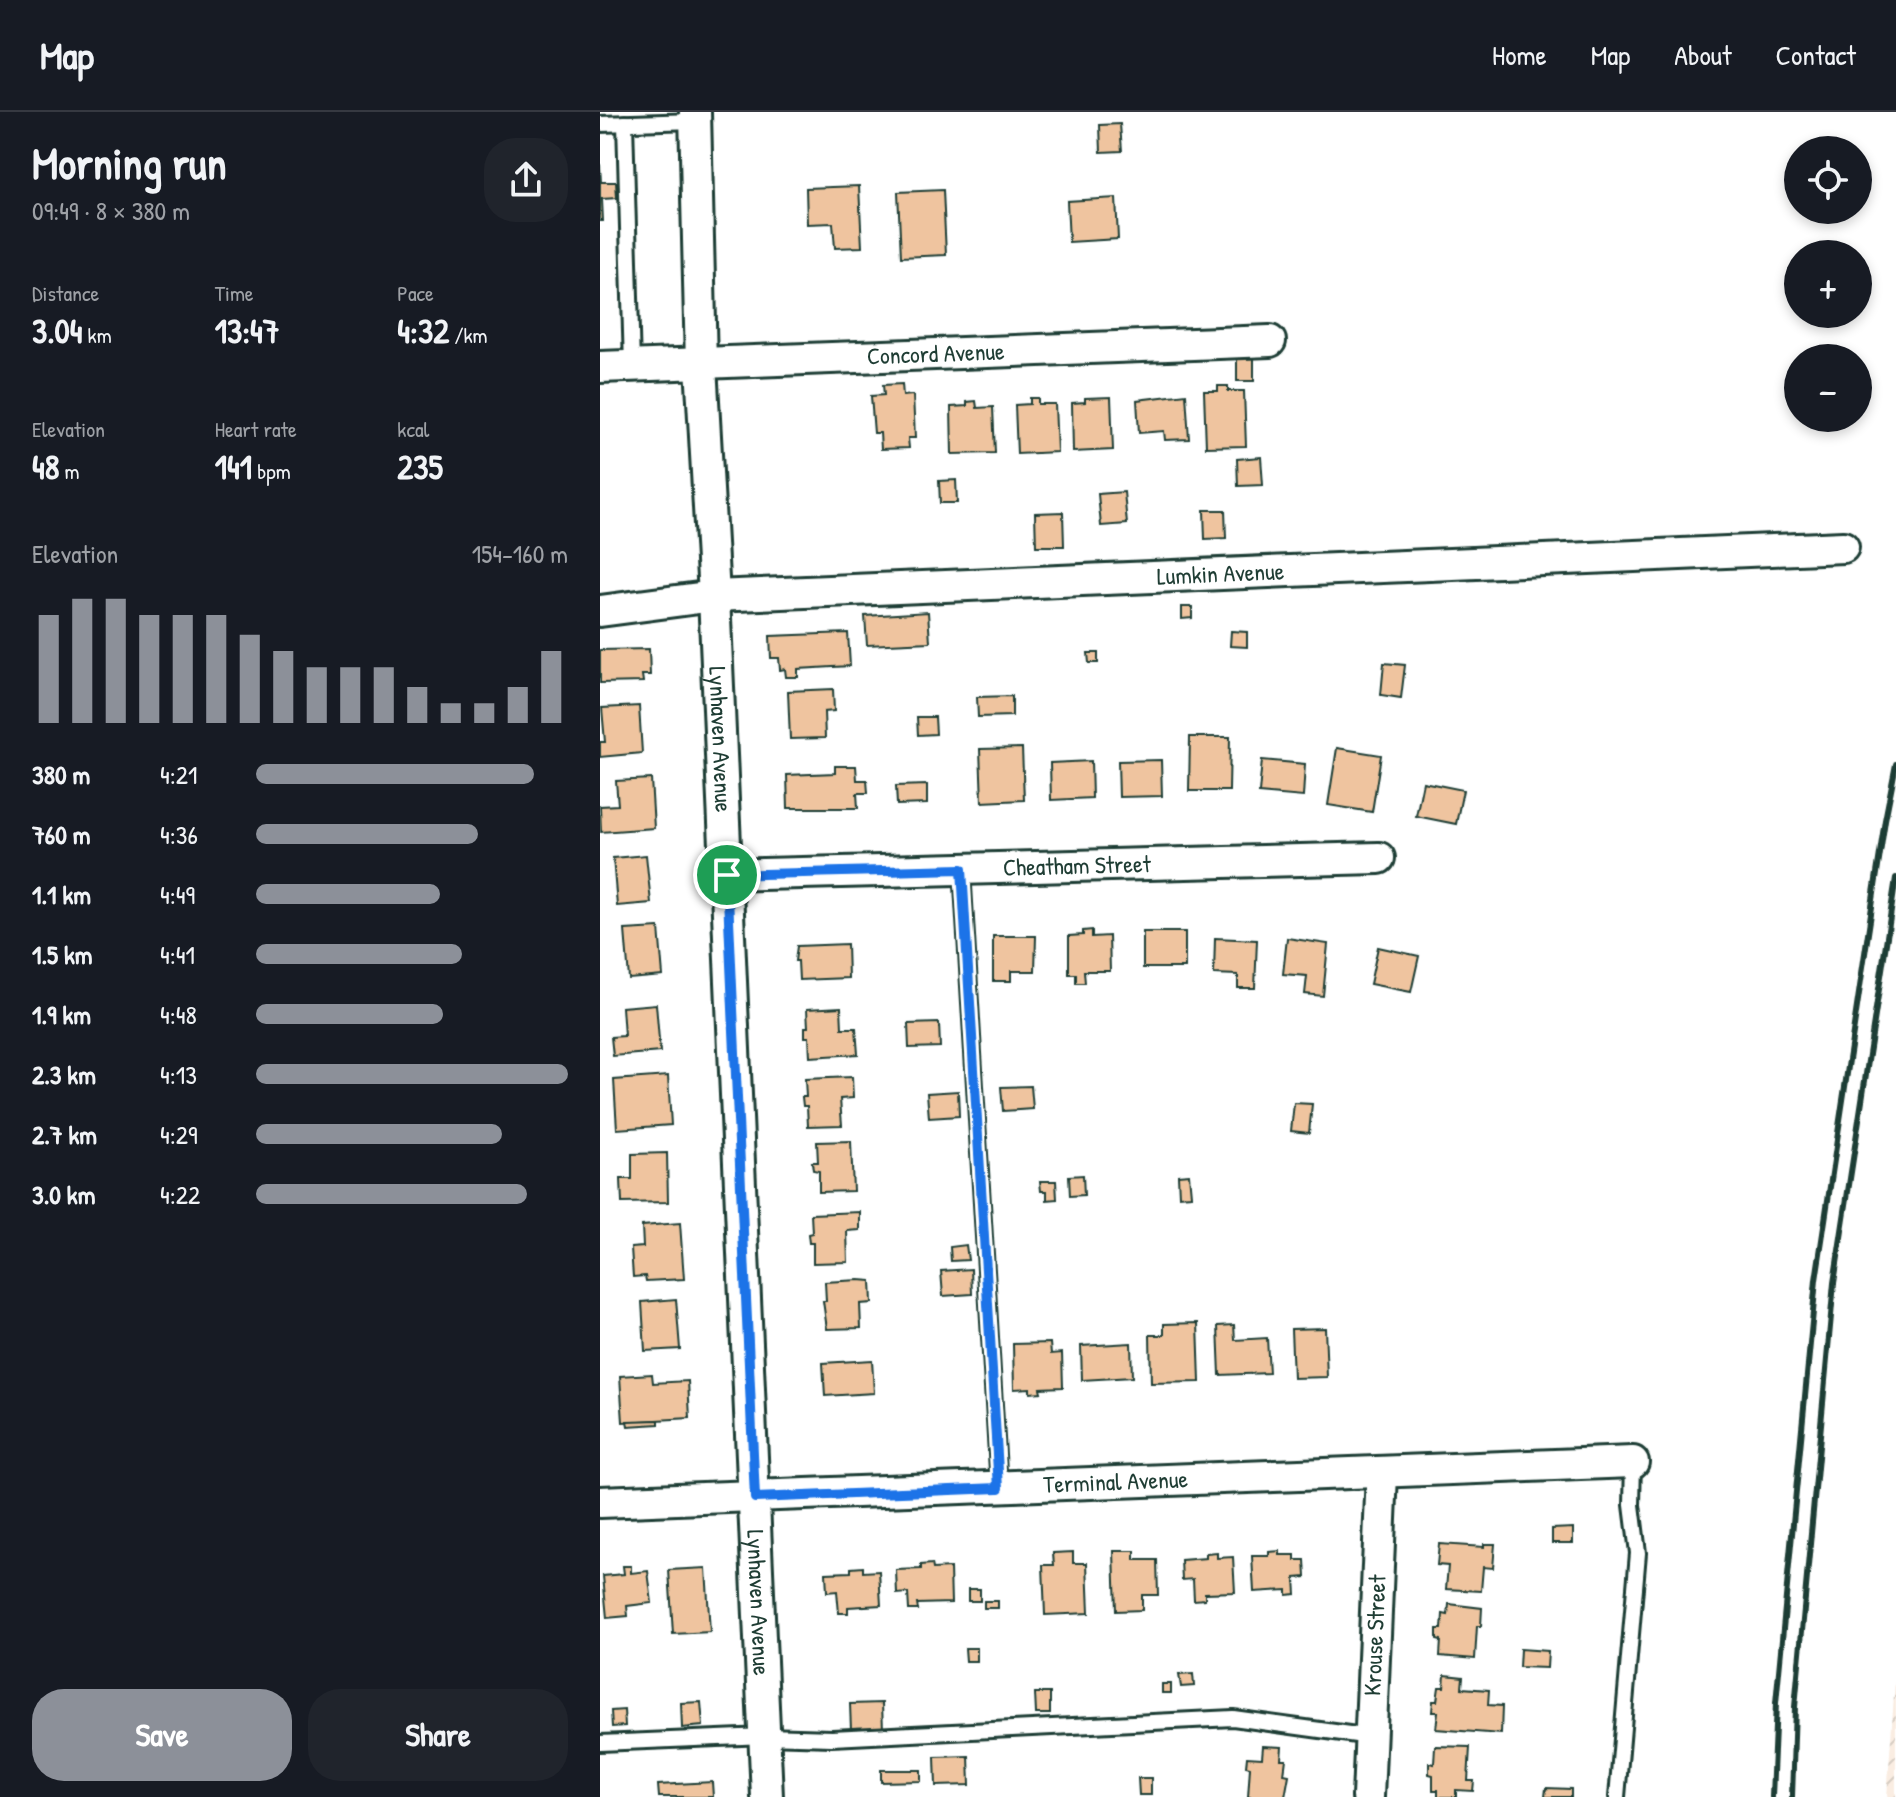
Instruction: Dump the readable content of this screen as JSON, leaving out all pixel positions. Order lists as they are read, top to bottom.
{
  "streets": {
    "street": [
      "Concord Avenue",
      "Lumkin Avenue",
      "Lynhaven Avenue",
      "Cheatham Street",
      "Terminal Avenue",
      "Krouse Street"
    ]
  },
  "crossings": [
    ["Concord Avenue", "Lynhaven Avenue"],
    ["Lumkin Avenue", "Lynhaven Avenue"],
    ["Lynhaven Avenue", "Cheatham Street"],
    ["Lynhaven Avenue", "Terminal Avenue"],
    ["Terminal Avenue", "Krouse Street"]
  ],
  "page": {
    "header": "Map",
    "nav": [
      "Home",
      "Map",
      "About",
      "Contact"
    ],
    "heading": ["Morning run", "09:49 · 8 × 380 m"],
    "map_buttons": ["+", "−"],
    "stats": [
      ["Distance", "3.04 km"],
      ["Time", "13:47"],
      ["Pace", "4:32 /km"],
      ["Elevation", "48 m"],
      ["Heart rate", "141 bpm"],
      ["kcal", "235"]
    ],
    "chart": ["Elevation", "154–160 m"],
    "list": [
      {
        "name": "380 m",
        "note": "4:21"
      },
      {
        "name": "760 m",
        "note": "4:36"
      },
      {
        "name": "1.1 km",
        "note": "4:49"
      },
      {
        "name": "1.5 km",
        "note": "4:41"
      },
      {
        "name": "1.9 km",
        "note": "4:48"
      },
      {
        "name": "2.3 km",
        "note": "4:13"
      },
      {
        "name": "2.7 km",
        "note": "4:29"
      },
      {
        "name": "3.0 km",
        "note": "4:22"
      }
    ],
    "buttons": ["Save", "Share"]
  }
}
